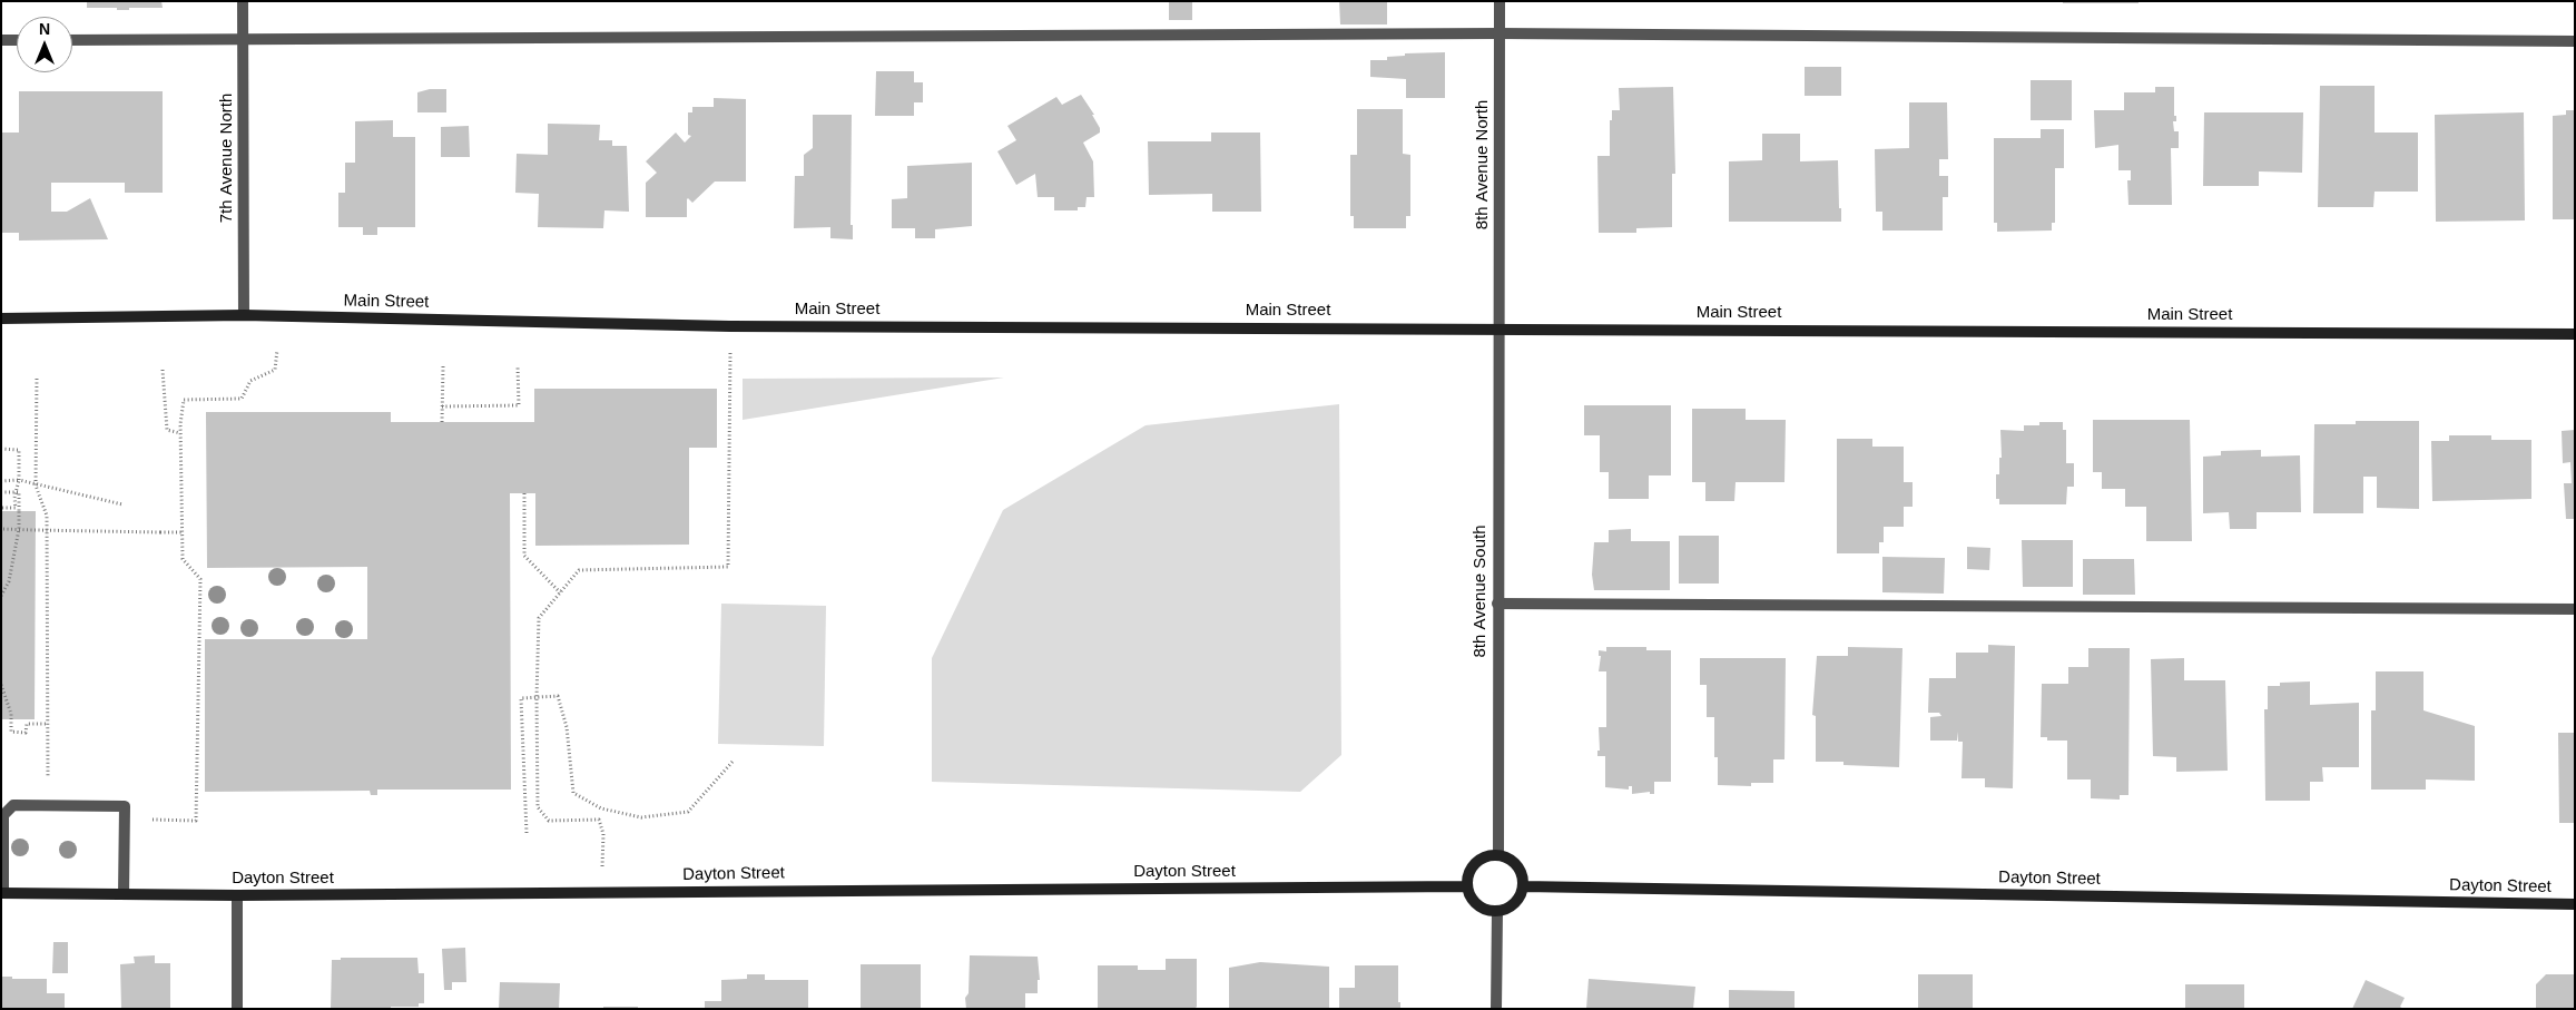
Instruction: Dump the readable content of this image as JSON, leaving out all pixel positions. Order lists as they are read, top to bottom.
{
  "streets": {
    "street": [
      "7th Avenue North",
      "8th Avenue North",
      "Main Street",
      "8th Avenue South",
      "Dayton Street"
    ]
  },
  "crossings": [
    ["7th Avenue North", "Main Street"],
    ["8th Avenue North", "Main Street"],
    ["8th Avenue North", "8th Avenue South"],
    ["Main Street", "8th Avenue South"],
    ["8th Avenue South", "Dayton Street"]
  ],
  "north": "top"
}
